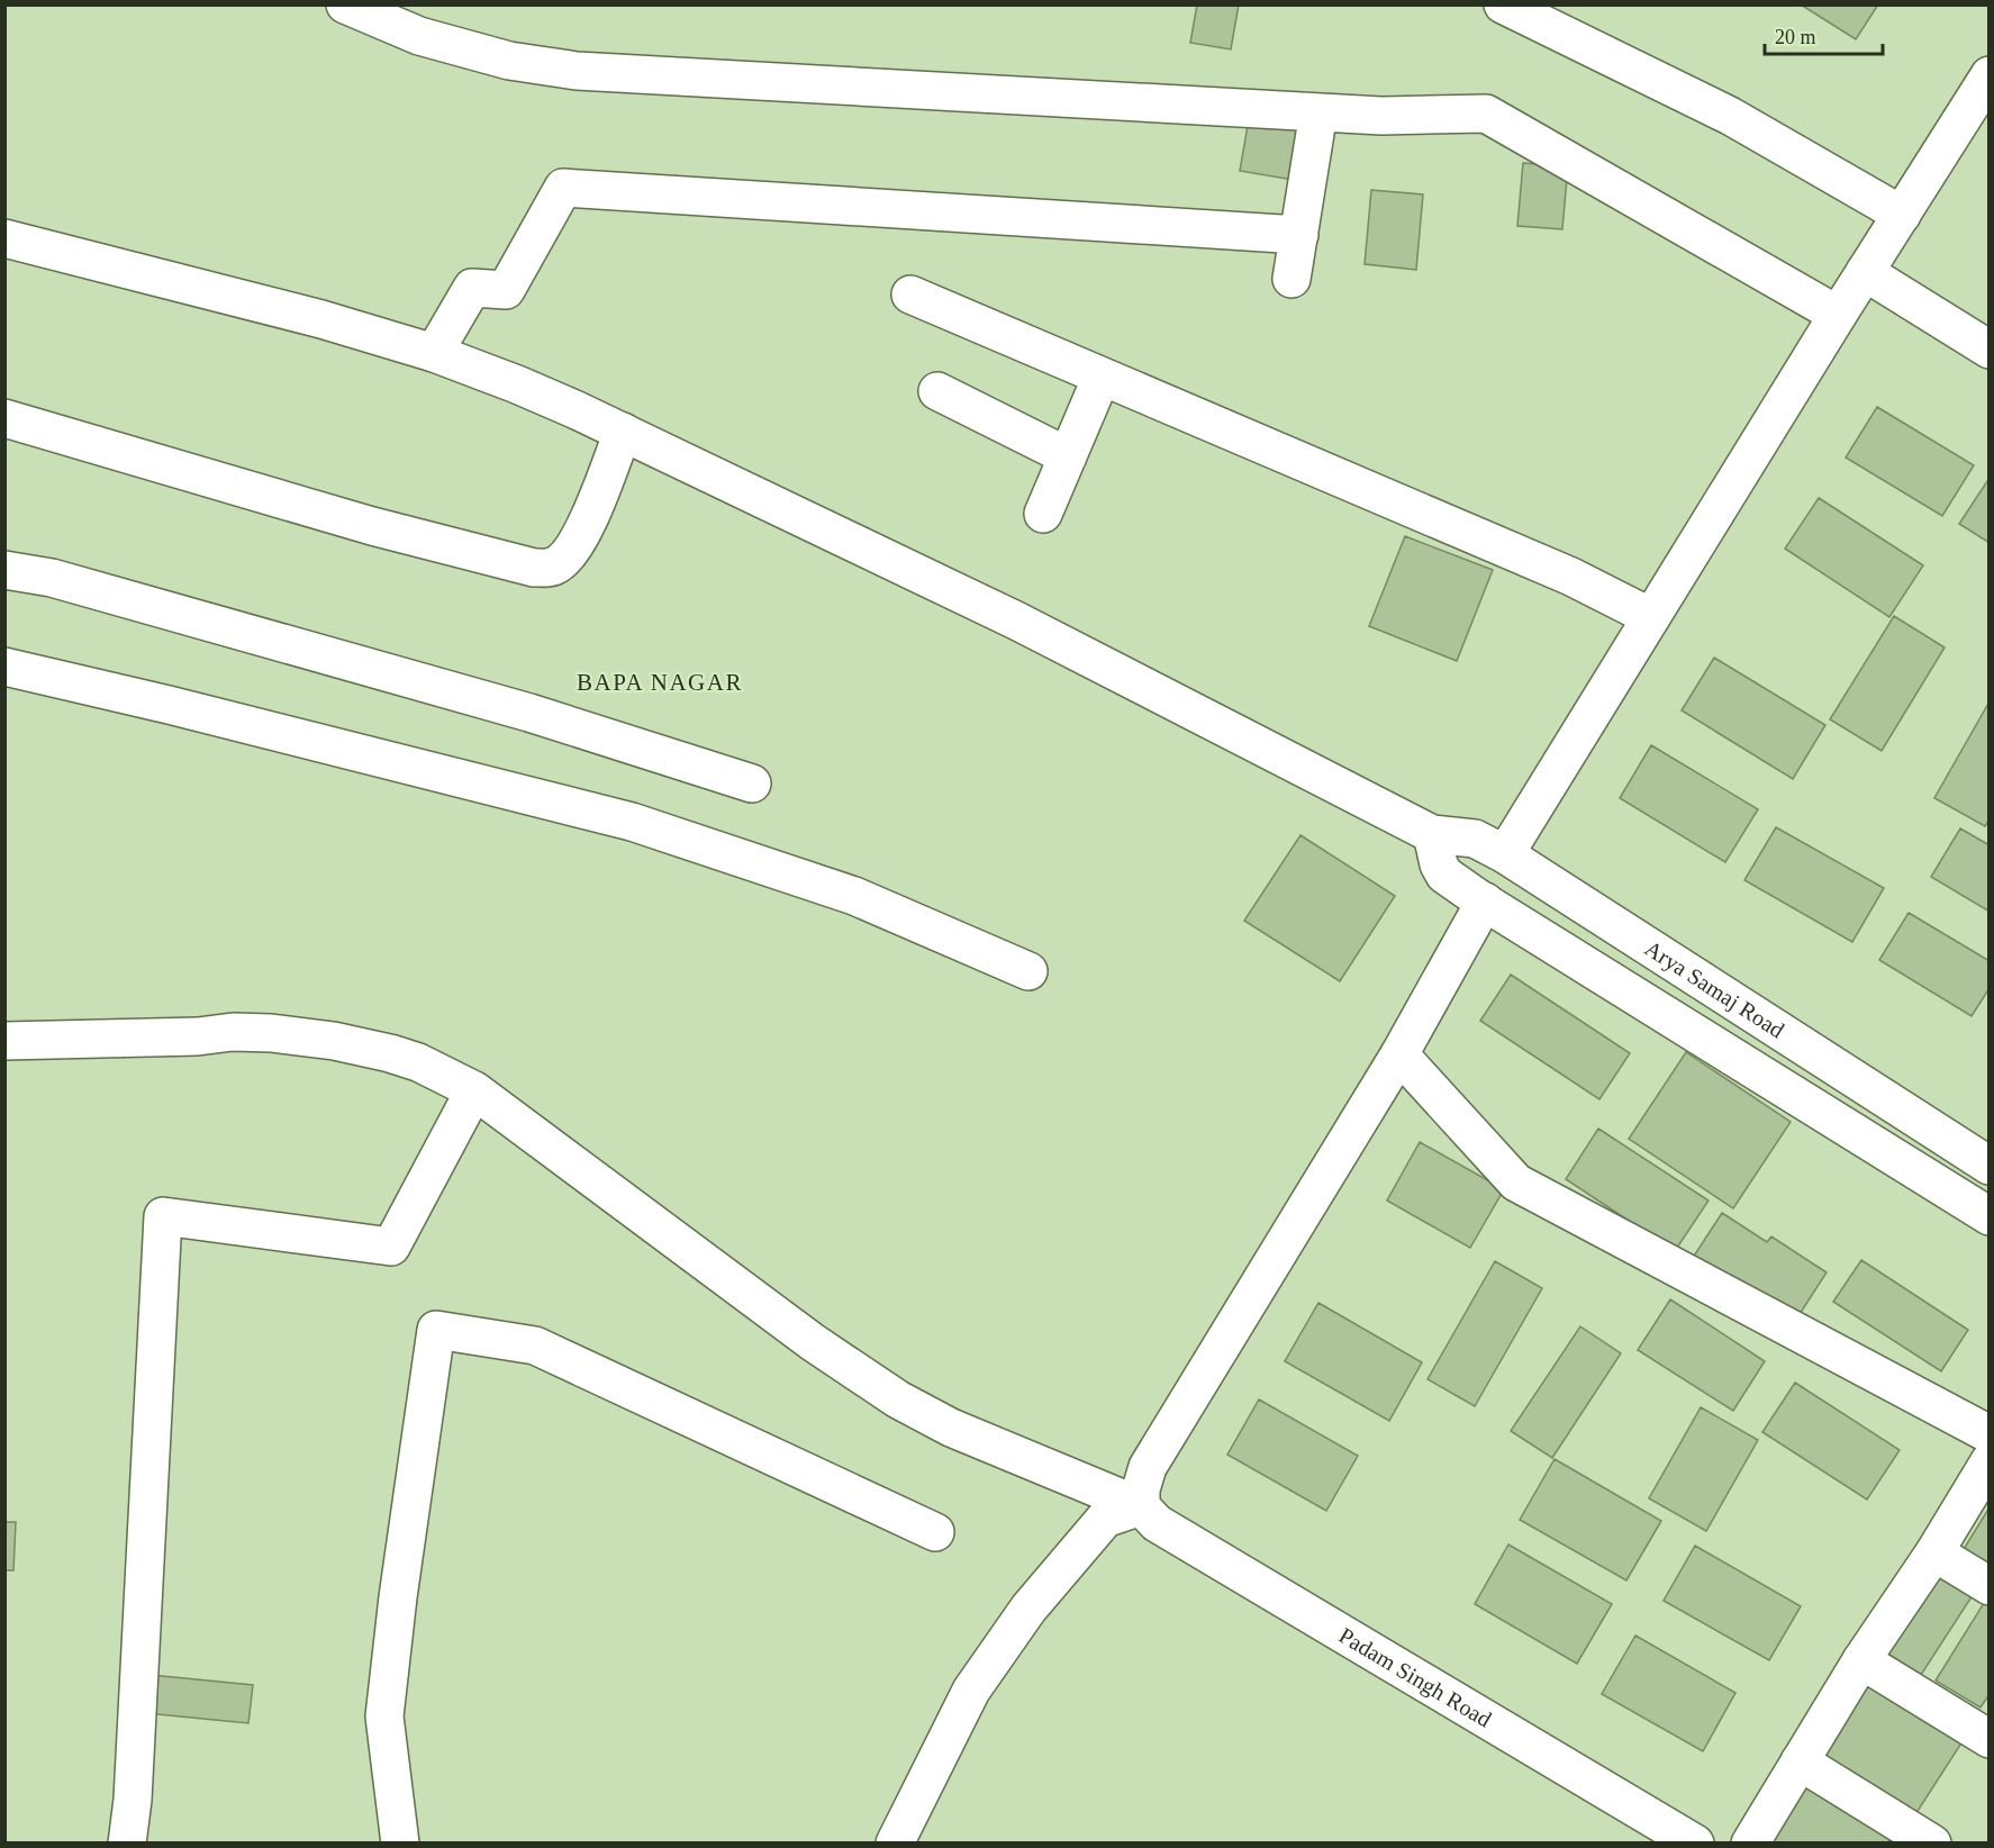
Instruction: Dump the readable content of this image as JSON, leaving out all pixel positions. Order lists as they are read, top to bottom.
{
  "streets": {
    "street": ["Arya Samaj Road", "Padam Singh Road"]
  },
  "districts": ["BAPA NAGAR"],
  "scale_bar": "20 m"
}
